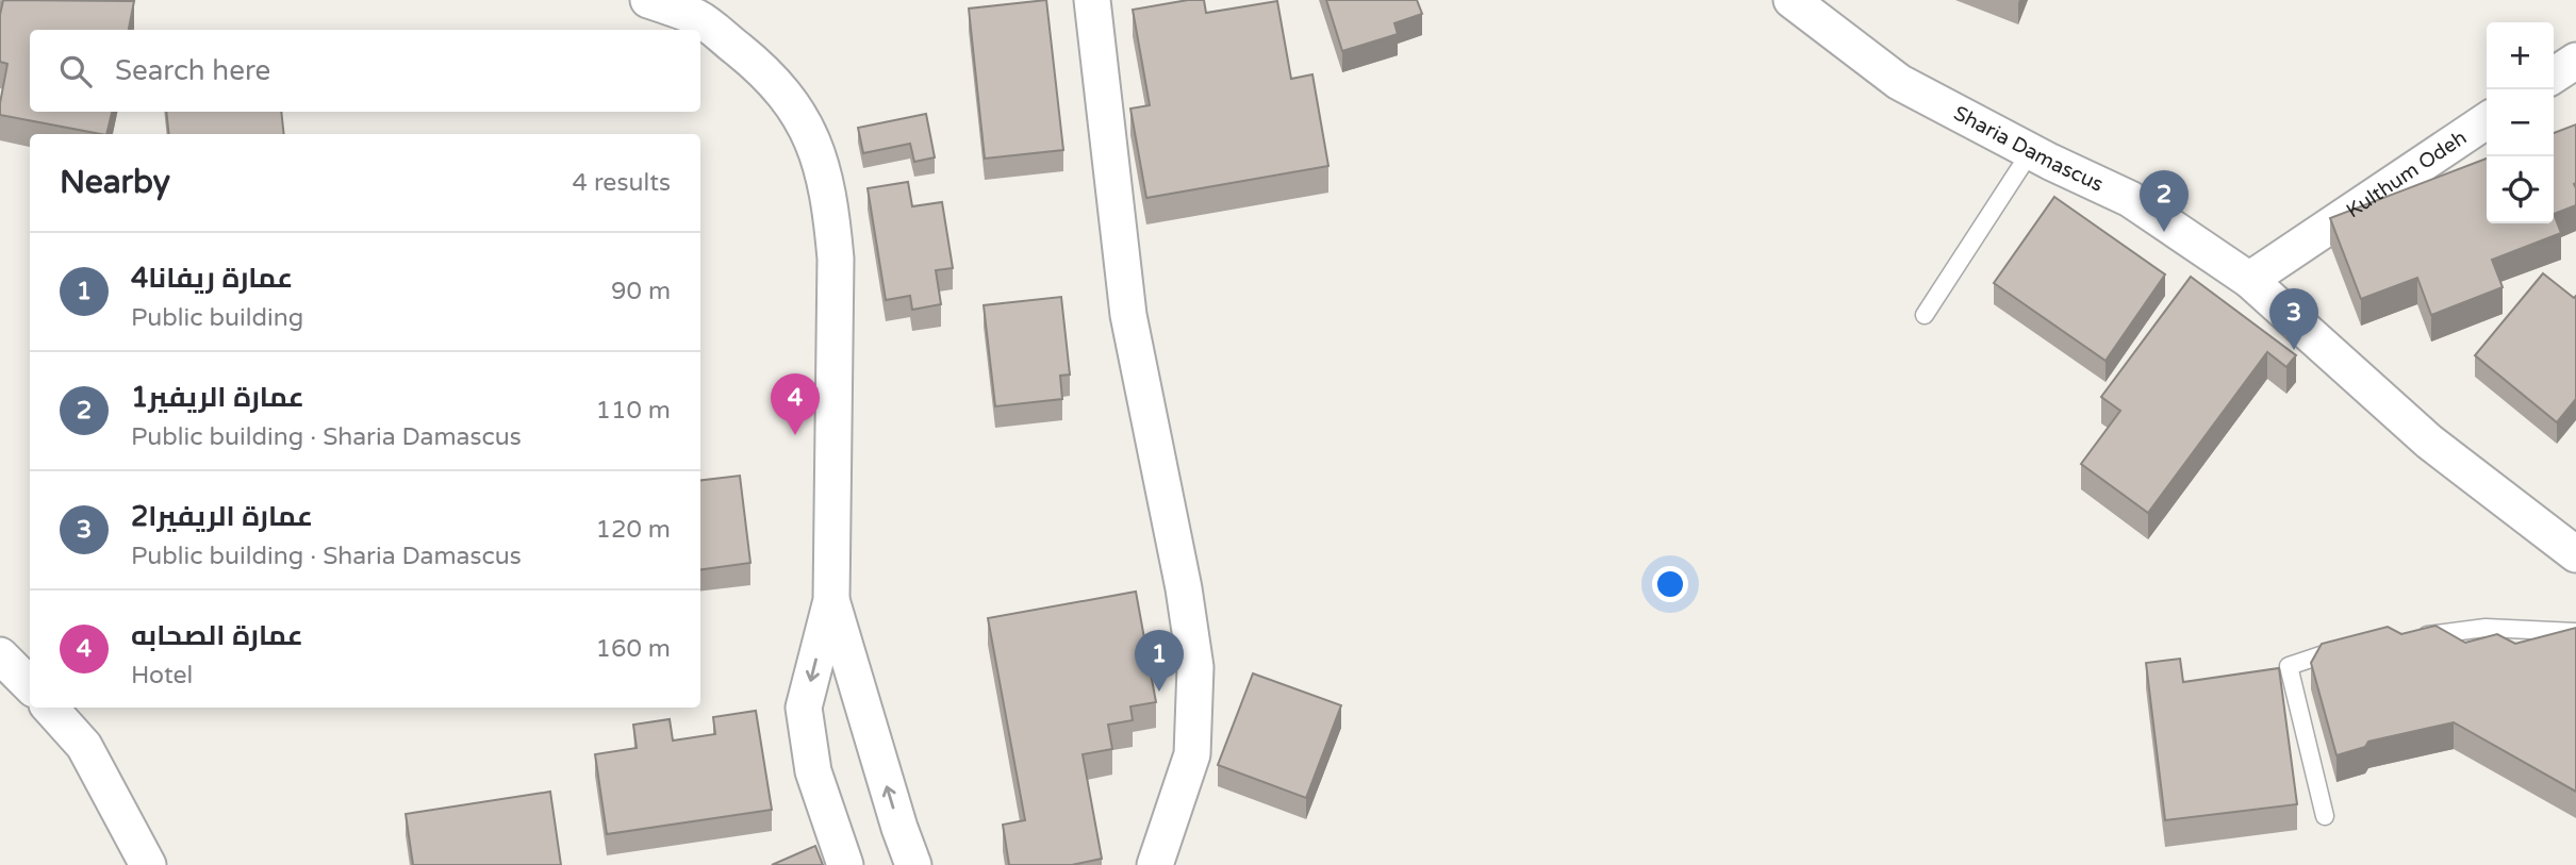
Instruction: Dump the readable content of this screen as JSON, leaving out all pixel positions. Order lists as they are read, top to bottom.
{
  "streets": {
    "street": ["Sharia Damascus", "Kulthum Odeh"]
  },
  "crossings": [
    ["Sharia Damascus", "Kulthum Odeh"]
  ],
  "page": {
    "map_buttons": ["+", "−"],
    "search": "Search here",
    "heading": ["Nearby", "4 results"],
    "pins": [
      "2",
      "3",
      "4",
      "1"
    ],
    "list": [
      {
        "mark": "1",
        "name": "عمارة ريفانا4",
        "note": "Public building",
        "value": "90 m"
      },
      {
        "mark": "2",
        "name": "عمارة الريفير1",
        "note": "Public building · Sharia Damascus",
        "value": "110 m"
      },
      {
        "mark": "3",
        "name": "عمارة الريفيرا2",
        "note": "Public building · Sharia Damascus",
        "value": "120 m"
      },
      {
        "mark": "4",
        "name": "عمارة الصحابه",
        "note": "Hotel",
        "value": "160 m"
      }
    ]
  }
}
